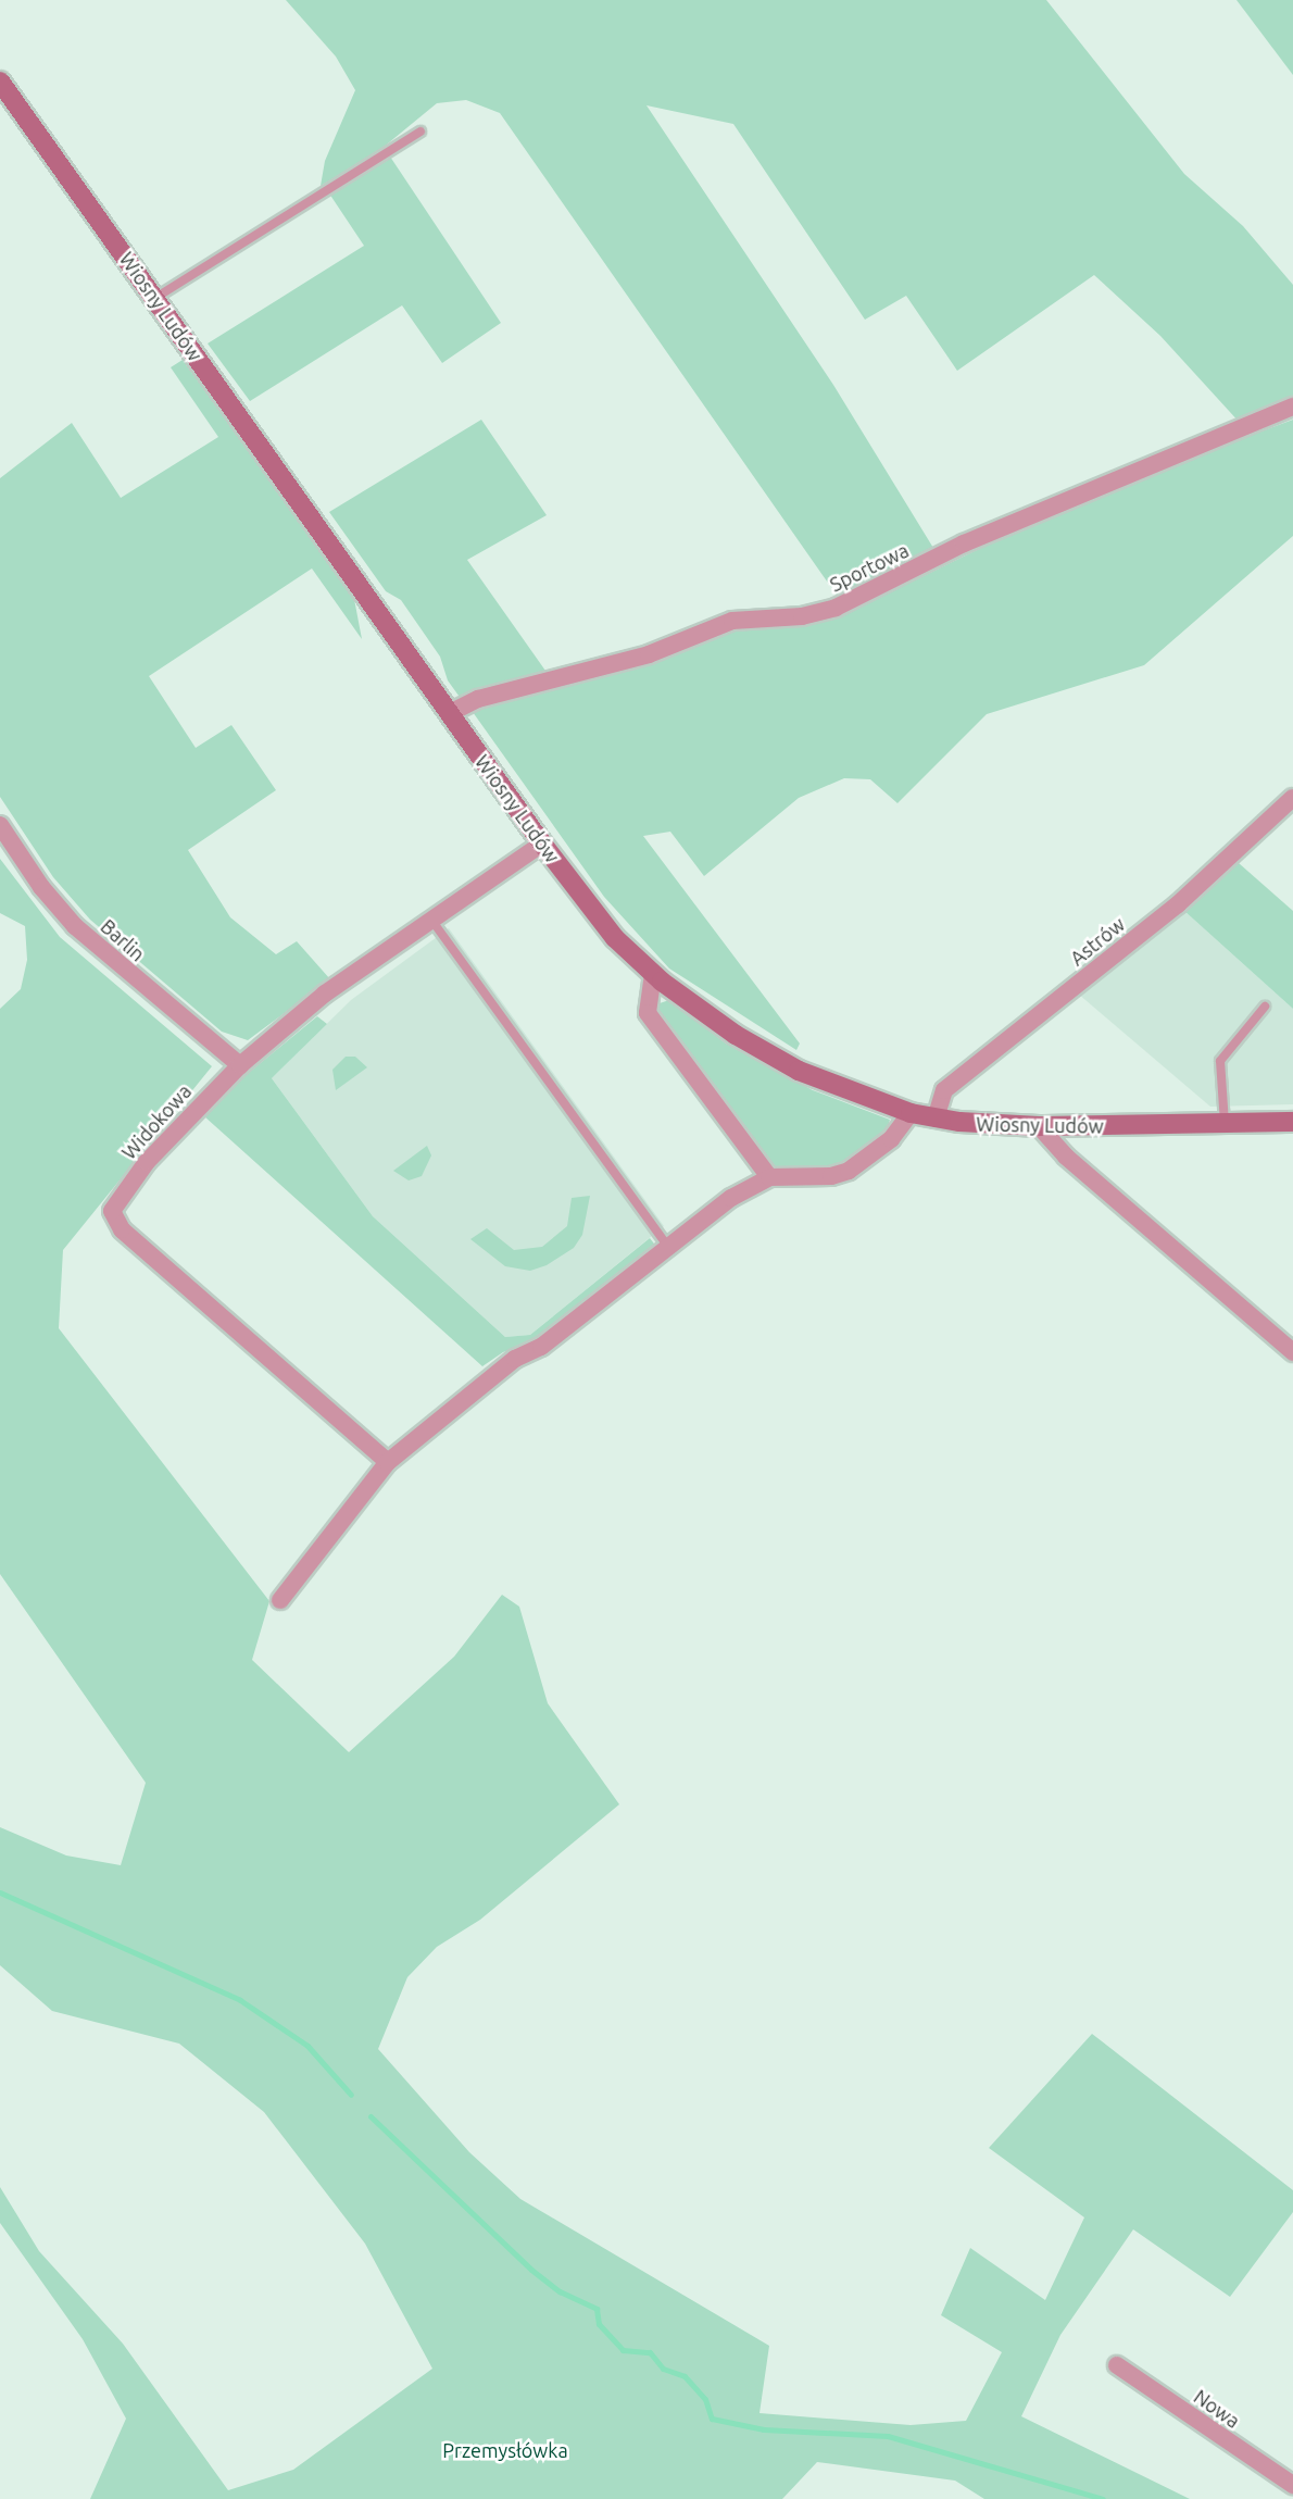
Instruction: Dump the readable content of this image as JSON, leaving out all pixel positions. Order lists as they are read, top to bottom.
{
  "streets": {
    "street": [
      "Wiosny Ludów",
      "Sportowa",
      "Barlin",
      "Astrów",
      "Widokowa",
      "Nowa"
    ]
  },
  "crossings": [
    ["Wiosny Ludów", "Sportowa"],
    ["Wiosny Ludów", "Astrów"],
    ["Wiosny Ludów", "Widokowa"],
    ["Barlin", "Widokowa"]
  ],
  "parks": ["Przemysłówka"]
}
